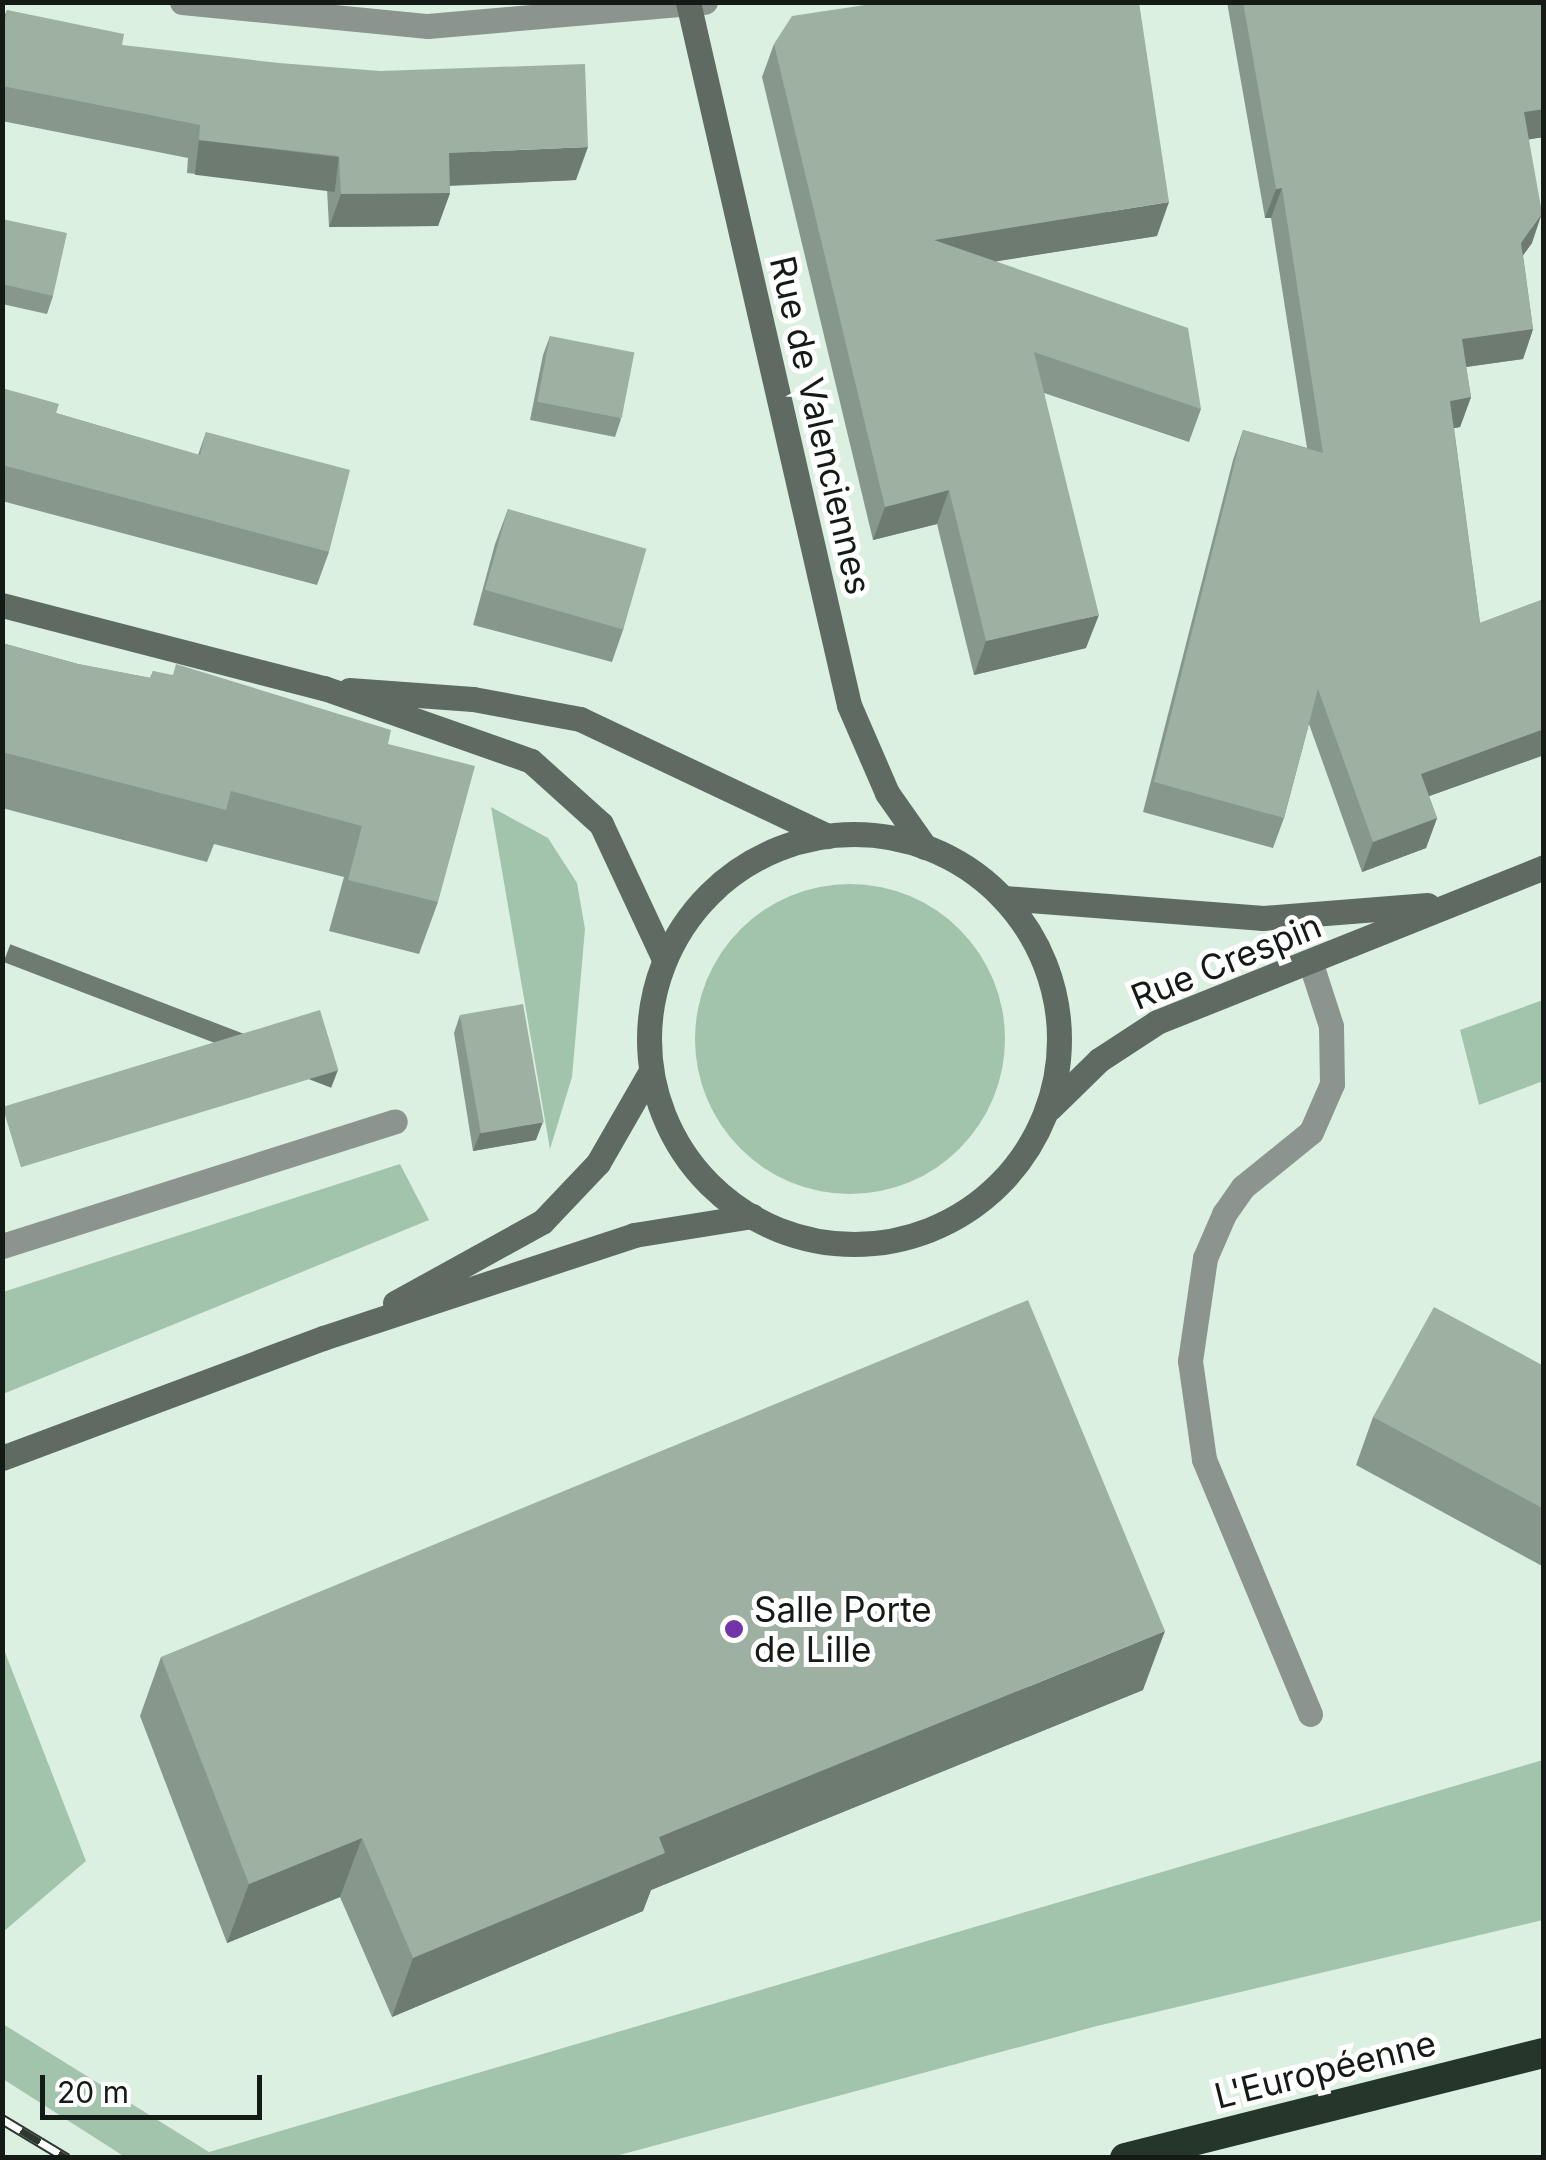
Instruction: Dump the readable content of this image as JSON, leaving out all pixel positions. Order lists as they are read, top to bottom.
{
  "streets": {
    "highway": ["L'Européenne"],
    "main road": ["Rue de Valenciennes", "Rue Crespin"]
  },
  "places": ["Salle Porte de Lille"],
  "scale_bar": "20 m"
}
